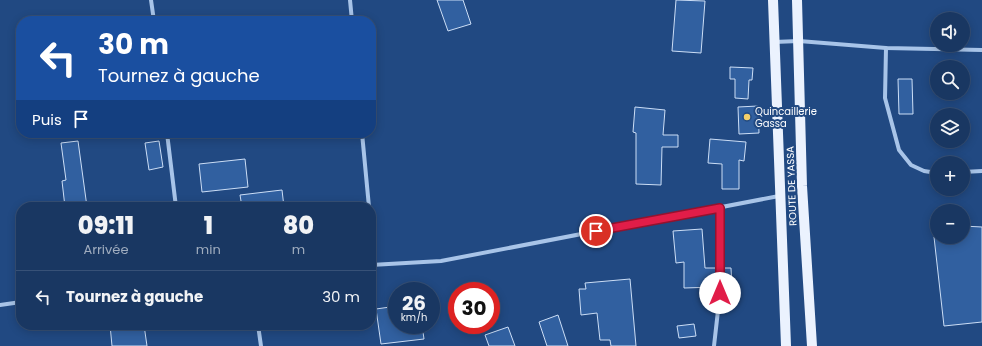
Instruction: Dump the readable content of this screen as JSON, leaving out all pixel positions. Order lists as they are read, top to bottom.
{
  "streets": {
    "main road": ["ROUTE DE YASSA"]
  },
  "places": ["Quincaillerie Gassa"],
  "page": {
    "map_buttons": ["+", "−"],
    "turn": ["30 m", "Tournez à gauche"],
    "then": "Puis",
    "eta": [
      "09:11",
      "Arrivée",
      "1",
      "min",
      "80",
      "m"
    ],
    "list": [
      {
        "name": "Tournez à gauche",
        "value": "30 m"
      }
    ],
    "speed": "26 km/h",
    "limit": "30"
  }
}
